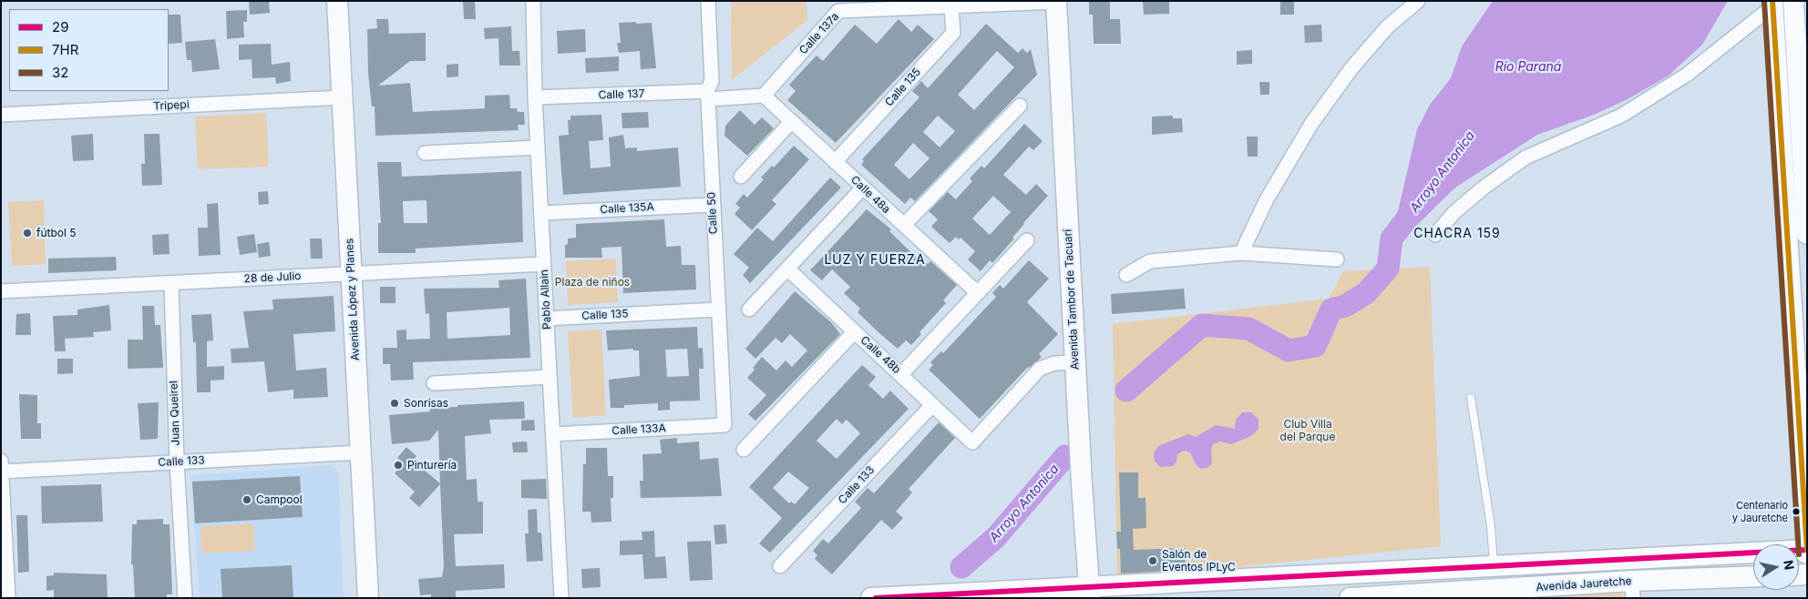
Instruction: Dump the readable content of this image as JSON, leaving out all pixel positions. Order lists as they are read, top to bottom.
{
  "streets": {
    "main road": ["Avenida López y Planes", "Avenida Tambor de Tacuarí", "Avenida Jauretche"],
    "street": [
      "Calle 137a",
      "Calle 135",
      "Calle 137",
      "Tripepi",
      "Calle 48a",
      "Calle 135A",
      "Calle 50",
      "28 de Julio",
      "Pablo Allain",
      "Calle 48b",
      "Juan Queirel",
      "Calle 133A",
      "Calle 133"
    ]
  },
  "crossings": [
    ["Calle 137a", "Calle 135"],
    ["Calle 137a", "Calle 137"],
    ["Calle 137a", "Calle 48a"],
    ["Calle 137a", "Avenida Tambor de Tacuarí"],
    ["Calle 135", "Calle 48a"],
    ["Calle 135", "Calle 50"],
    ["Calle 135", "Pablo Allain"],
    ["Calle 137", "Calle 48a"],
    ["Calle 137", "Calle 50"],
    ["Calle 137", "Pablo Allain"],
    ["Tripepi", "Avenida López y Planes"],
    ["Calle 135A", "Calle 50"],
    ["Calle 135A", "Pablo Allain"],
    ["Calle 50", "Calle 133A"],
    ["28 de Julio", "Avenida López y Planes"],
    ["28 de Julio", "Pablo Allain"],
    ["28 de Julio", "Juan Queirel"],
    ["Avenida López y Planes", "Calle 133"],
    ["Pablo Allain", "Calle 133A"],
    ["Avenida Tambor de Tacuarí", "Calle 48b"],
    ["Avenida Tambor de Tacuarí", "Avenida Jauretche"],
    ["Calle 48b", "Calle 133"],
    ["Juan Queirel", "Calle 133"]
  ],
  "districts": ["CHACRA 159", "LUZ Y FUERZA"],
  "water": ["Río Paraná", "Arroyo Antonica"],
  "parks": ["Plaza de niños", "Club Villa del Parque"],
  "places": [
    "fútbol 5",
    "Sonrisas",
    "Pinturería",
    "Campool",
    "Centenario y Jauretche",
    "Salón de Eventos IPLyC"
  ],
  "lines": ["transit line 7HR", "transit line 32", "transit line 29"],
  "legend": ["29", "7HR", "32"],
  "north": "right"
}
